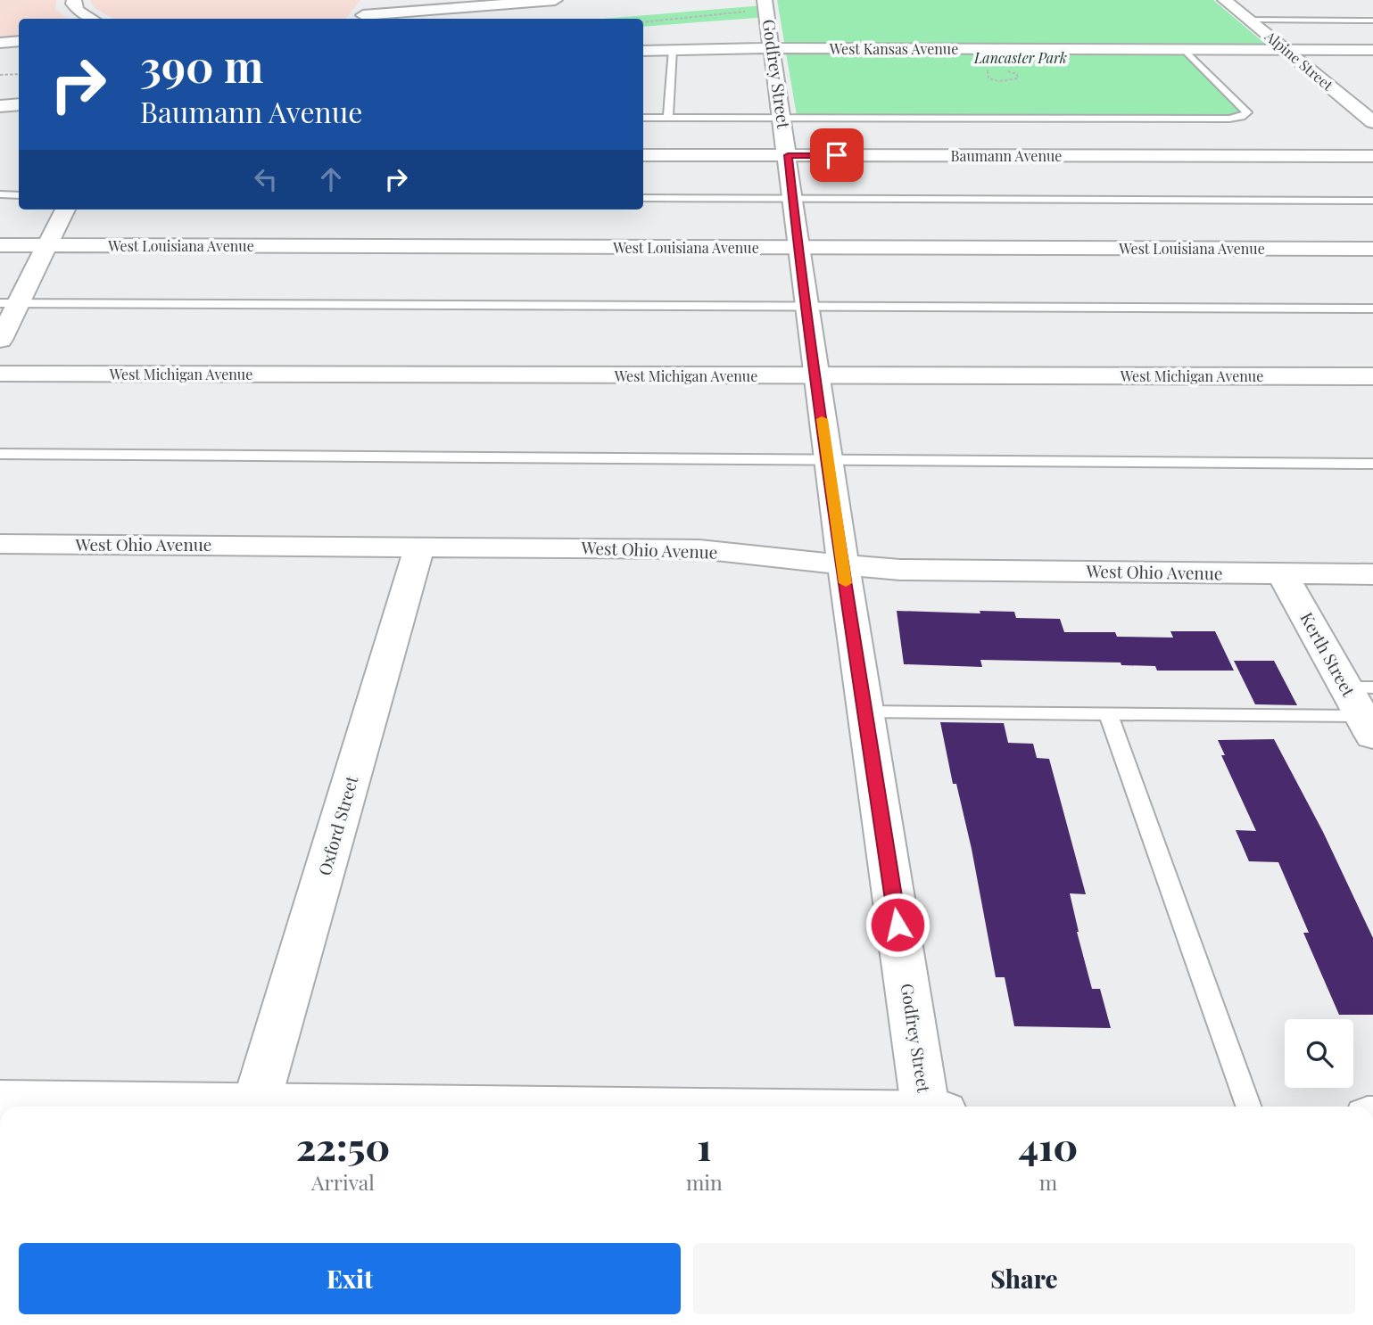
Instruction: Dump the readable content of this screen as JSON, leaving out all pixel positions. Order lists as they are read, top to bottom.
{
  "streets": {
    "street": [
      "West Kansas Avenue",
      "Alpine Street",
      "Godfrey Street",
      "Baumann Avenue",
      "West Louisiana Avenue",
      "West Michigan Avenue",
      "West Ohio Avenue",
      "Kerth Street",
      "Oxford Street"
    ]
  },
  "crossings": [
    ["West Kansas Avenue", "Alpine Street"],
    ["West Kansas Avenue", "Godfrey Street"],
    ["Godfrey Street", "Baumann Avenue"],
    ["Godfrey Street", "West Louisiana Avenue"],
    ["Godfrey Street", "West Michigan Avenue"],
    ["Godfrey Street", "West Ohio Avenue"],
    ["West Ohio Avenue", "Kerth Street"],
    ["West Ohio Avenue", "Oxford Street"]
  ],
  "parks": ["Lancaster Park"],
  "page": {
    "turn": ["390 m", "Baumann Avenue"],
    "eta": [
      "22:50",
      "Arrival",
      "1",
      "min",
      "410",
      "m"
    ],
    "buttons": ["Exit", "Share"]
  }
}
